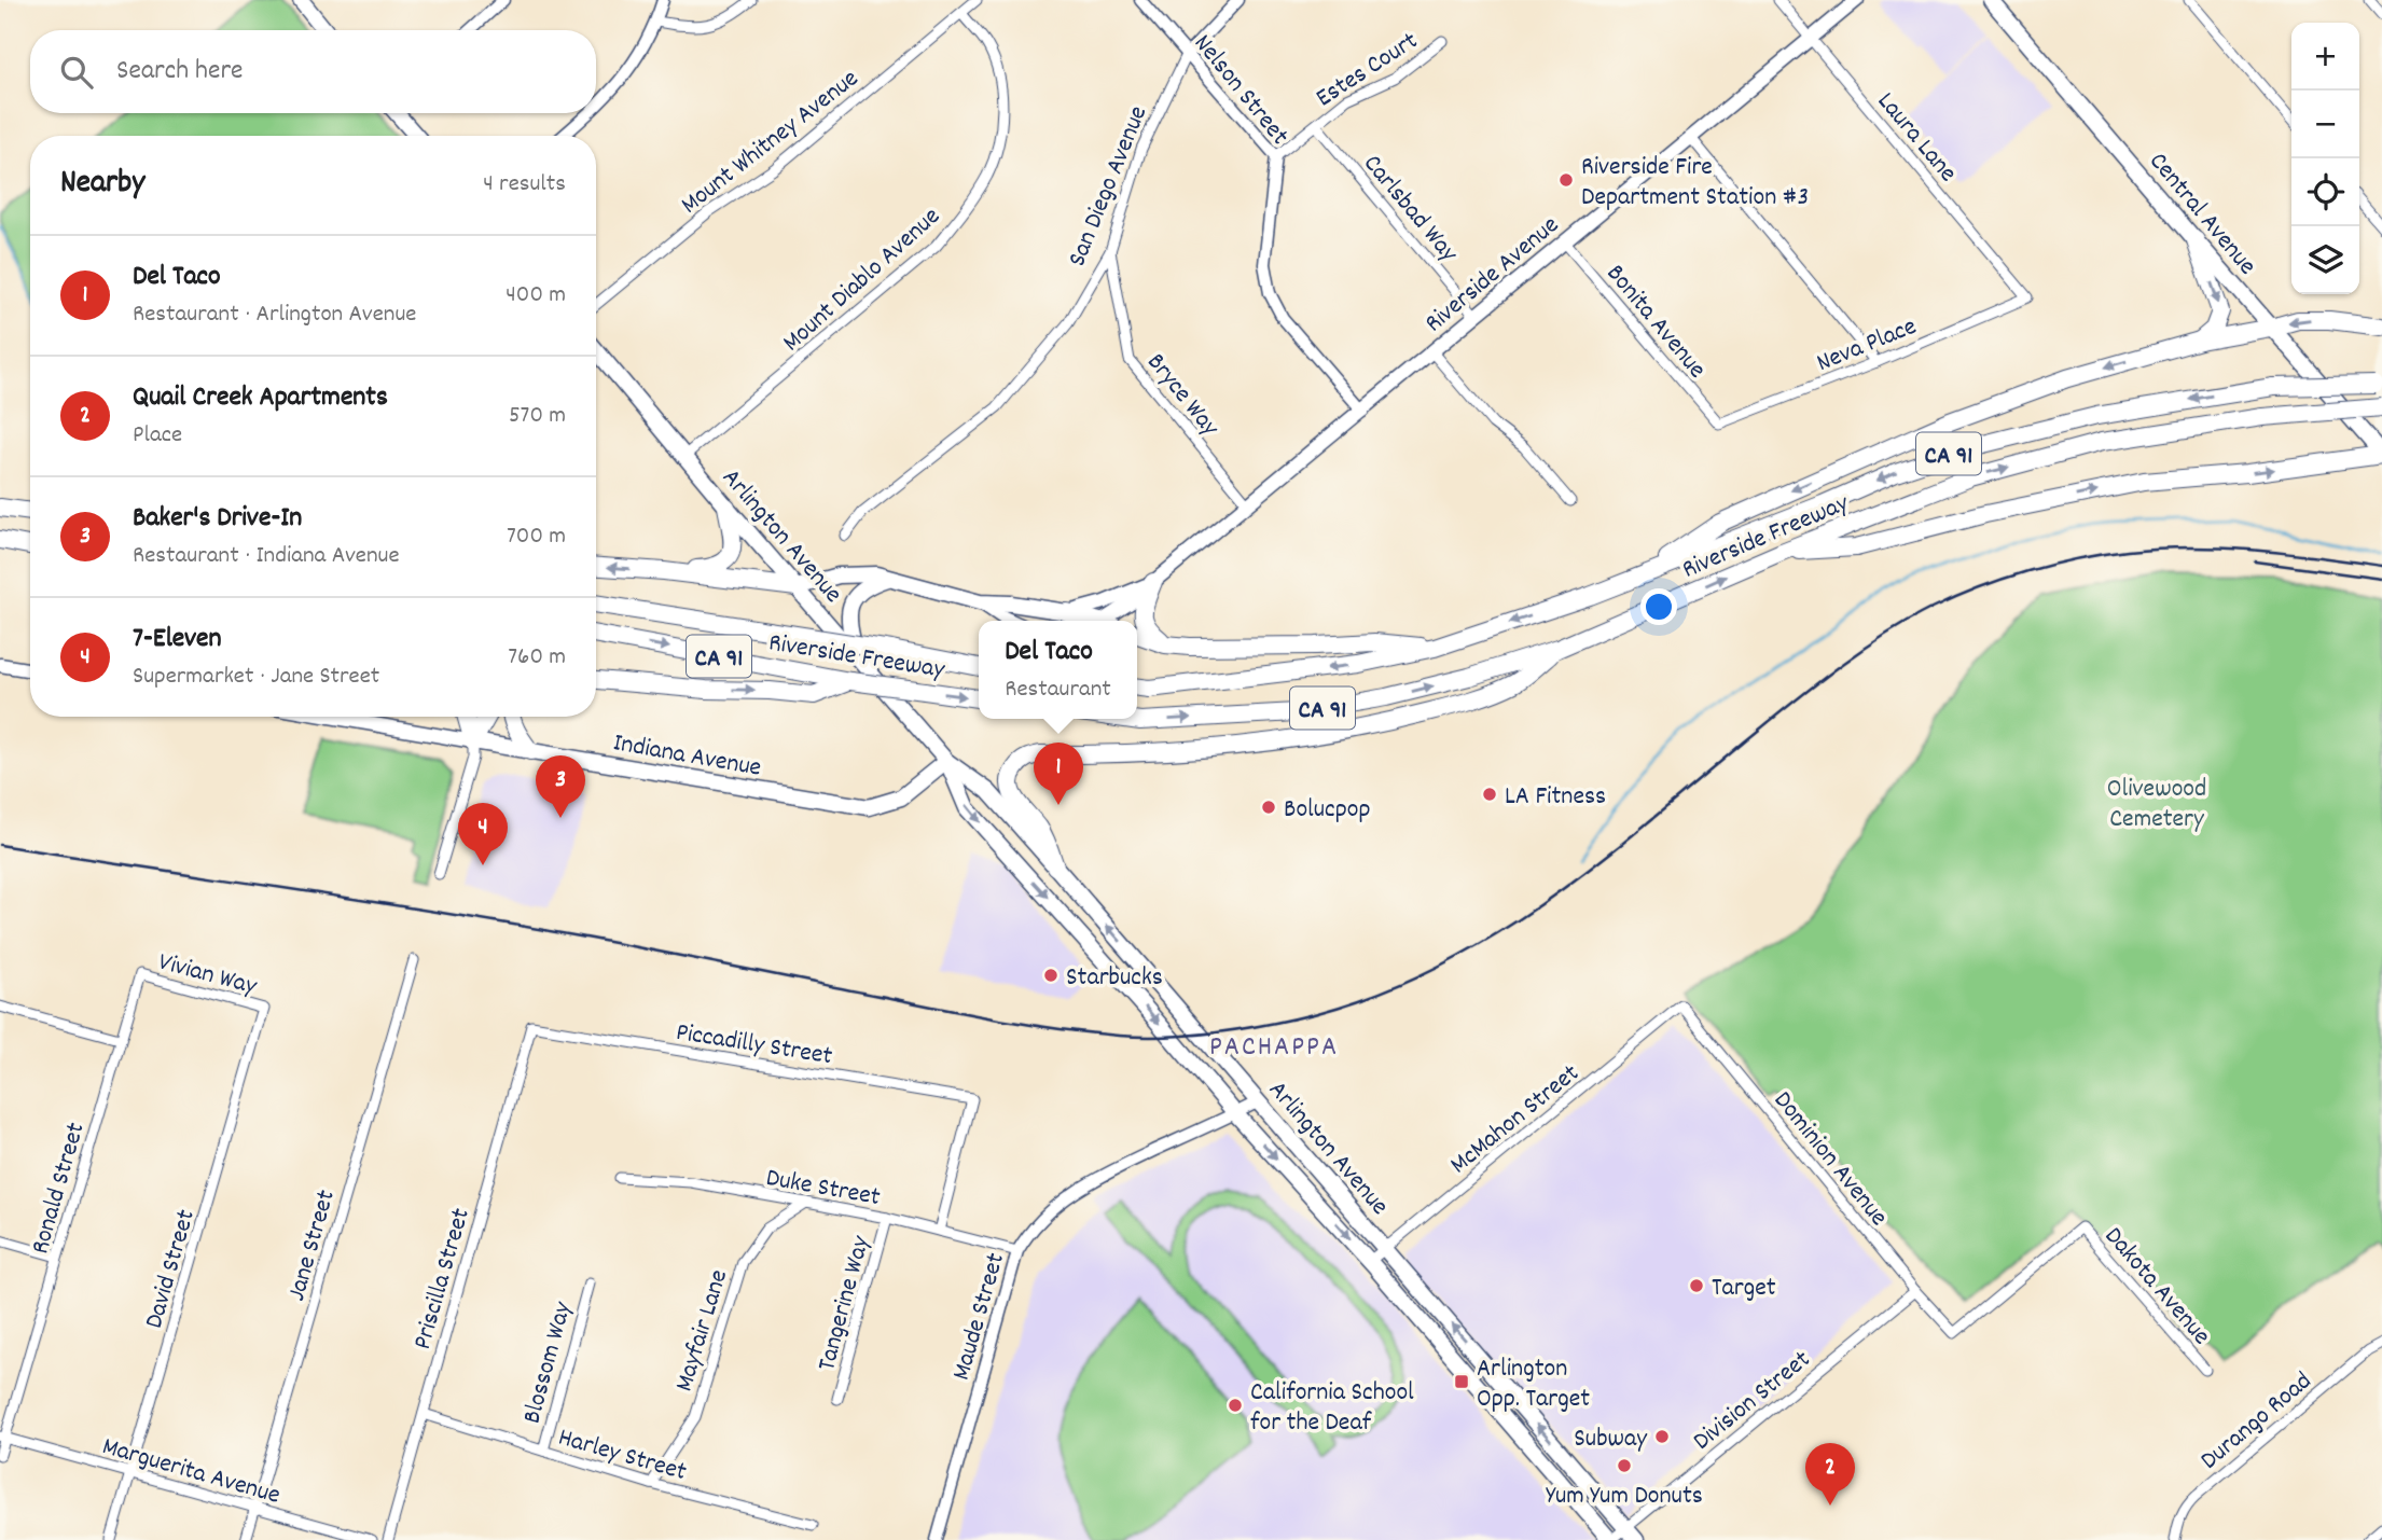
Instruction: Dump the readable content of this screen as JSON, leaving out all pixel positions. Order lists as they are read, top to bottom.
{
  "streets": {
    "highway": ["CA 91", "Riverside Freeway"],
    "main road": [
      "Central Avenue",
      "Riverside Avenue",
      "Arlington Avenue",
      "Indiana Avenue"
    ],
    "street": [
      "Estes Court",
      "Nelson Street",
      "Laura Lane",
      "Mount Whitney Avenue",
      "San Diego Avenue",
      "Carlsbad Way",
      "Mount Diablo Avenue",
      "Bonita Avenue",
      "Neva Place",
      "Bryce Way",
      "Vivian Way",
      "Piccadilly Street",
      "McMahon Street",
      "Dominion Avenue",
      "Duke Street",
      "Ronald Street",
      "Jane Street",
      "David Street",
      "Priscilla Street",
      "Dakota Avenue",
      "Tangerine Way",
      "Maude Street",
      "Mayfair Lane",
      "Blossom Way",
      "Division Street",
      "Durango Road",
      "Harley Street",
      "Marguerita Avenue"
    ]
  },
  "crossings": [
    ["Estes Court", "Nelson Street"],
    ["Estes Court", "Carlsbad Way"],
    ["Nelson Street", "San Diego Avenue"],
    ["Nelson Street", "Riverside Avenue"],
    ["Laura Lane", "Riverside Avenue"],
    ["Laura Lane", "Neva Place"],
    ["Mount Whitney Avenue", "Mount Diablo Avenue"],
    ["San Diego Avenue", "Bryce Way"],
    ["Carlsbad Way", "Riverside Avenue"],
    ["Riverside Avenue", "Bonita Avenue"],
    ["Riverside Avenue", "Bryce Way"],
    ["Riverside Avenue", "Arlington Avenue"],
    ["Mount Diablo Avenue", "Arlington Avenue"],
    ["Bonita Avenue", "Neva Place"],
    ["Arlington Avenue", "Indiana Avenue"],
    ["Arlington Avenue", "McMahon Street"],
    ["Arlington Avenue", "Maude Street"],
    ["Arlington Avenue", "Division Street"],
    ["Vivian Way", "Ronald Street"],
    ["Vivian Way", "David Street"],
    ["Piccadilly Street", "Duke Street"],
    ["Piccadilly Street", "Priscilla Street"],
    ["McMahon Street", "Dominion Avenue"],
    ["Dominion Avenue", "Dakota Avenue"],
    ["Dominion Avenue", "Division Street"],
    ["Duke Street", "Tangerine Way"],
    ["Duke Street", "Maude Street"],
    ["Duke Street", "Mayfair Lane"],
    ["Ronald Street", "Marguerita Avenue"],
    ["Jane Street", "Marguerita Avenue"],
    ["David Street", "Marguerita Avenue"],
    ["Priscilla Street", "Harley Street"],
    ["Mayfair Lane", "Harley Street"],
    ["Blossom Way", "Harley Street"]
  ],
  "districts": ["PACHAPPA"],
  "parks": ["Olivewood Cemetery"],
  "places": {
    "other": [
      "Riverside Fire Department Station #3",
      "LA Fitness",
      "Bolucpop",
      "Starbucks",
      "Target",
      "California School for the Deaf",
      "Subway",
      "Yum Yum Donuts"
    ],
    "transit": ["Arlington Opp. Target"]
  },
  "page": {
    "map_buttons": ["+", "−"],
    "search": "Search here",
    "heading": ["Nearby", "4 results"],
    "list": [
      {
        "mark": "1",
        "name": "Del Taco",
        "note": "Restaurant · Arlington Avenue",
        "value": "400 m"
      },
      {
        "mark": "2",
        "name": "Quail Creek Apartments",
        "note": "Place",
        "value": "570 m"
      },
      {
        "mark": "3",
        "name": "Baker's Drive-In",
        "note": "Restaurant · Indiana Avenue",
        "value": "700 m"
      },
      {
        "mark": "4",
        "name": "7-Eleven",
        "note": "Supermarket · Jane Street",
        "value": "760 m"
      }
    ],
    "popup": ["Del Taco", "Restaurant"],
    "pins": [
      "1",
      "3",
      "4",
      "2"
    ]
  }
}
